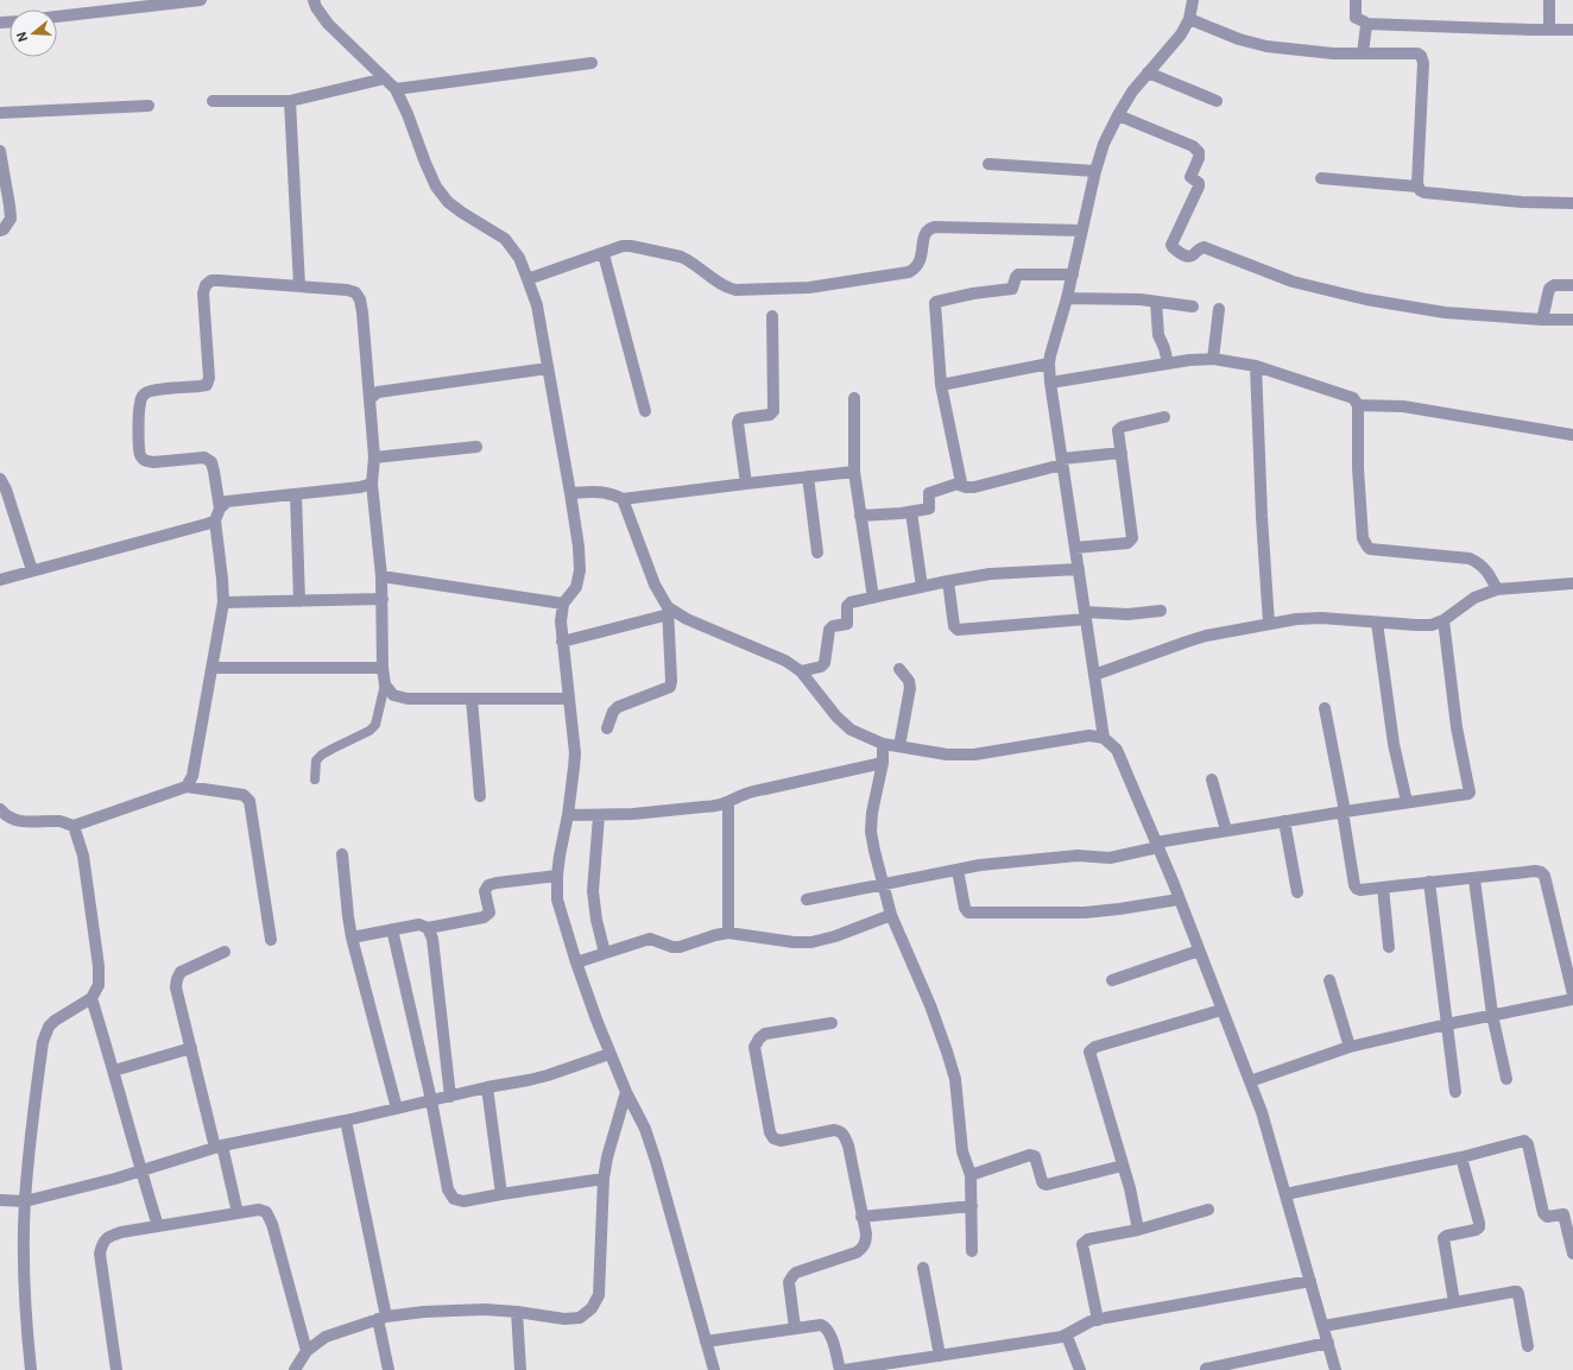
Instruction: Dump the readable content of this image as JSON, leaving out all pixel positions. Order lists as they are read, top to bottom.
{
  "north": "left"
}
